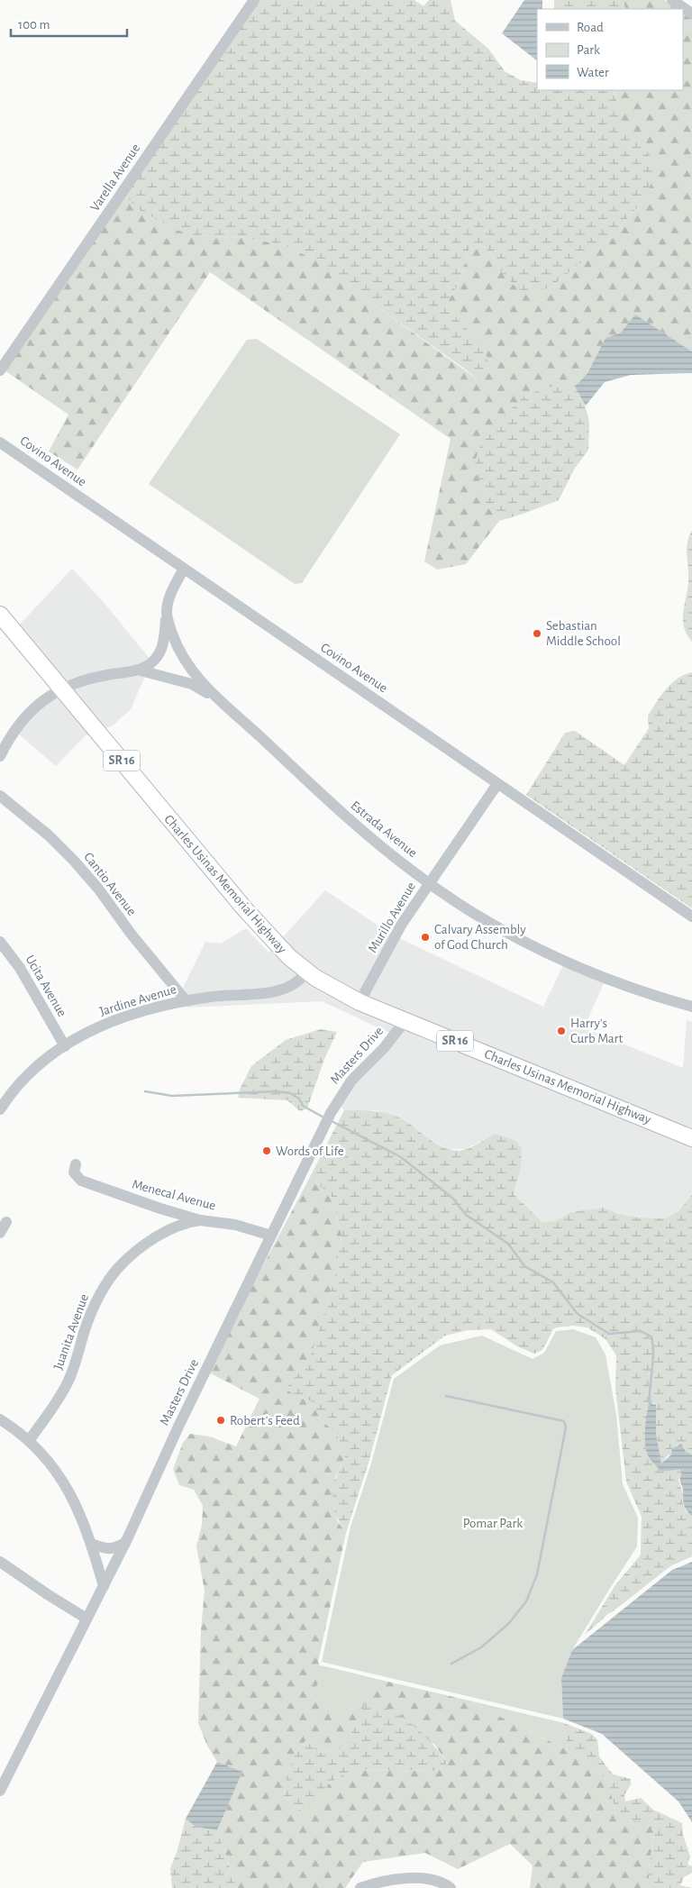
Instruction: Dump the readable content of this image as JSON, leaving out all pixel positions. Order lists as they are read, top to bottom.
{
  "streets": {
    "highway": ["SR 16", "Charles Usinas Memorial Highway"],
    "street": [
      "Varella Avenue",
      "Covino Avenue",
      "Estrada Avenue",
      "Cantio Avenue",
      "Murillo Avenue",
      "Ucita Avenue",
      "Jardine Avenue",
      "Masters Drive",
      "Menecal Avenue",
      "Juanita Avenue"
    ]
  },
  "crossings": [
    ["Covino Avenue", "Murillo Avenue"],
    ["Estrada Avenue", "Murillo Avenue"],
    ["Cantio Avenue", "Jardine Avenue"],
    ["Charles Usinas Memorial Highway", "Murillo Avenue"],
    ["Charles Usinas Memorial Highway", "Jardine Avenue"],
    ["Charles Usinas Memorial Highway", "Masters Drive"],
    ["Ucita Avenue", "Jardine Avenue"],
    ["Masters Drive", "Menecal Avenue"],
    ["Menecal Avenue", "Juanita Avenue"]
  ],
  "parks": ["Pomar Park"],
  "places": [
    "Sebastian Middle School",
    "Calvary Assembly of God Church",
    "Harry's Curb Mart",
    "Words of Life",
    "Robert's Feed"
  ],
  "legend": ["Road", "Park", "Water"],
  "scale_bar": "100 m"
}
